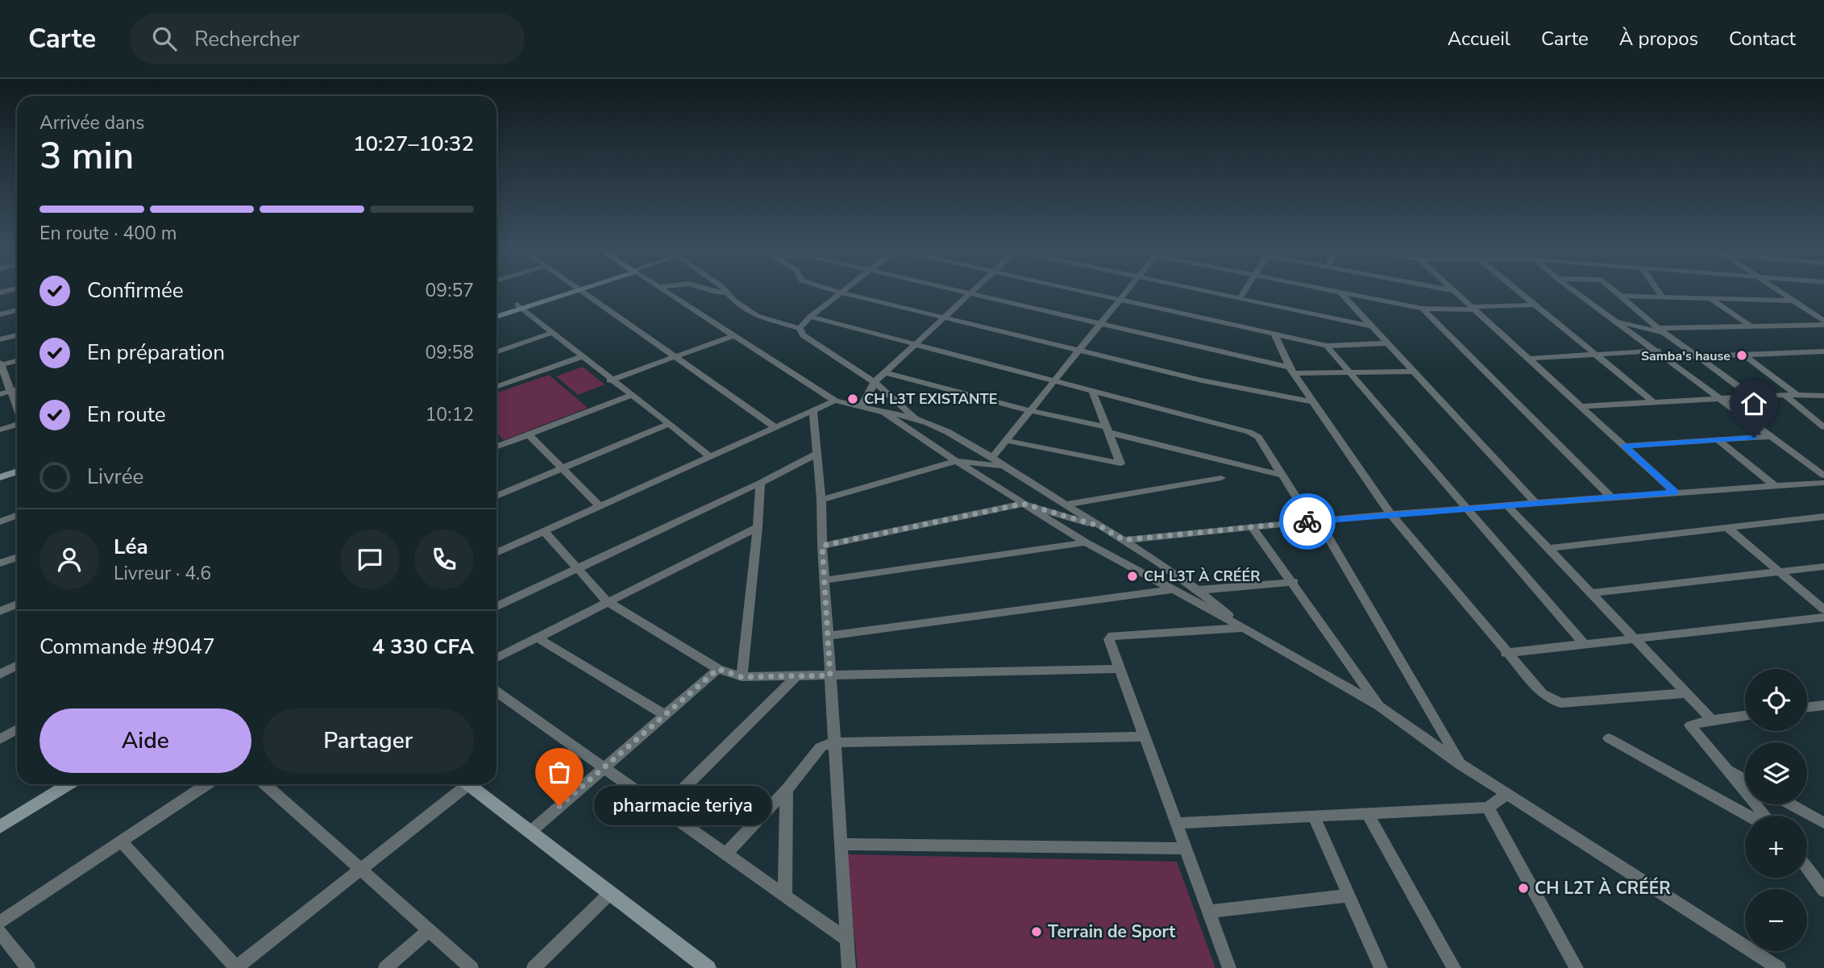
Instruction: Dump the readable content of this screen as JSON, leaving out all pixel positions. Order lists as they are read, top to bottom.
{
  "places": [
    "Samba's hause",
    "CH L3T EXISTANTE",
    "CH L3T À CRÉÉR",
    "pharmacie teriya",
    "CH L2T À CRÉÉR",
    "Terrain de Sport"
  ],
  "page": {
    "header": "Carte",
    "search": "Rechercher",
    "nav": [
      "Accueil",
      "Carte",
      "À propos",
      "Contact"
    ],
    "heading": ["3 min", "Arrivée dans", "10:27–10:32"],
    "panel": [
      "Léa",
      "Livreur · 4.6",
      "Commande #9047",
      "4 330 CFA"
    ],
    "bar": "En route · 400 m",
    "list": [
      ["Confirmée", "09:57"],
      ["En préparation", "09:58"],
      ["En route", "10:12"],
      "Livrée"
    ],
    "map_buttons": ["+", "−"],
    "buttons": ["Aide", "Partager"],
    "bubble": "pharmacie teriya"
  }
}
